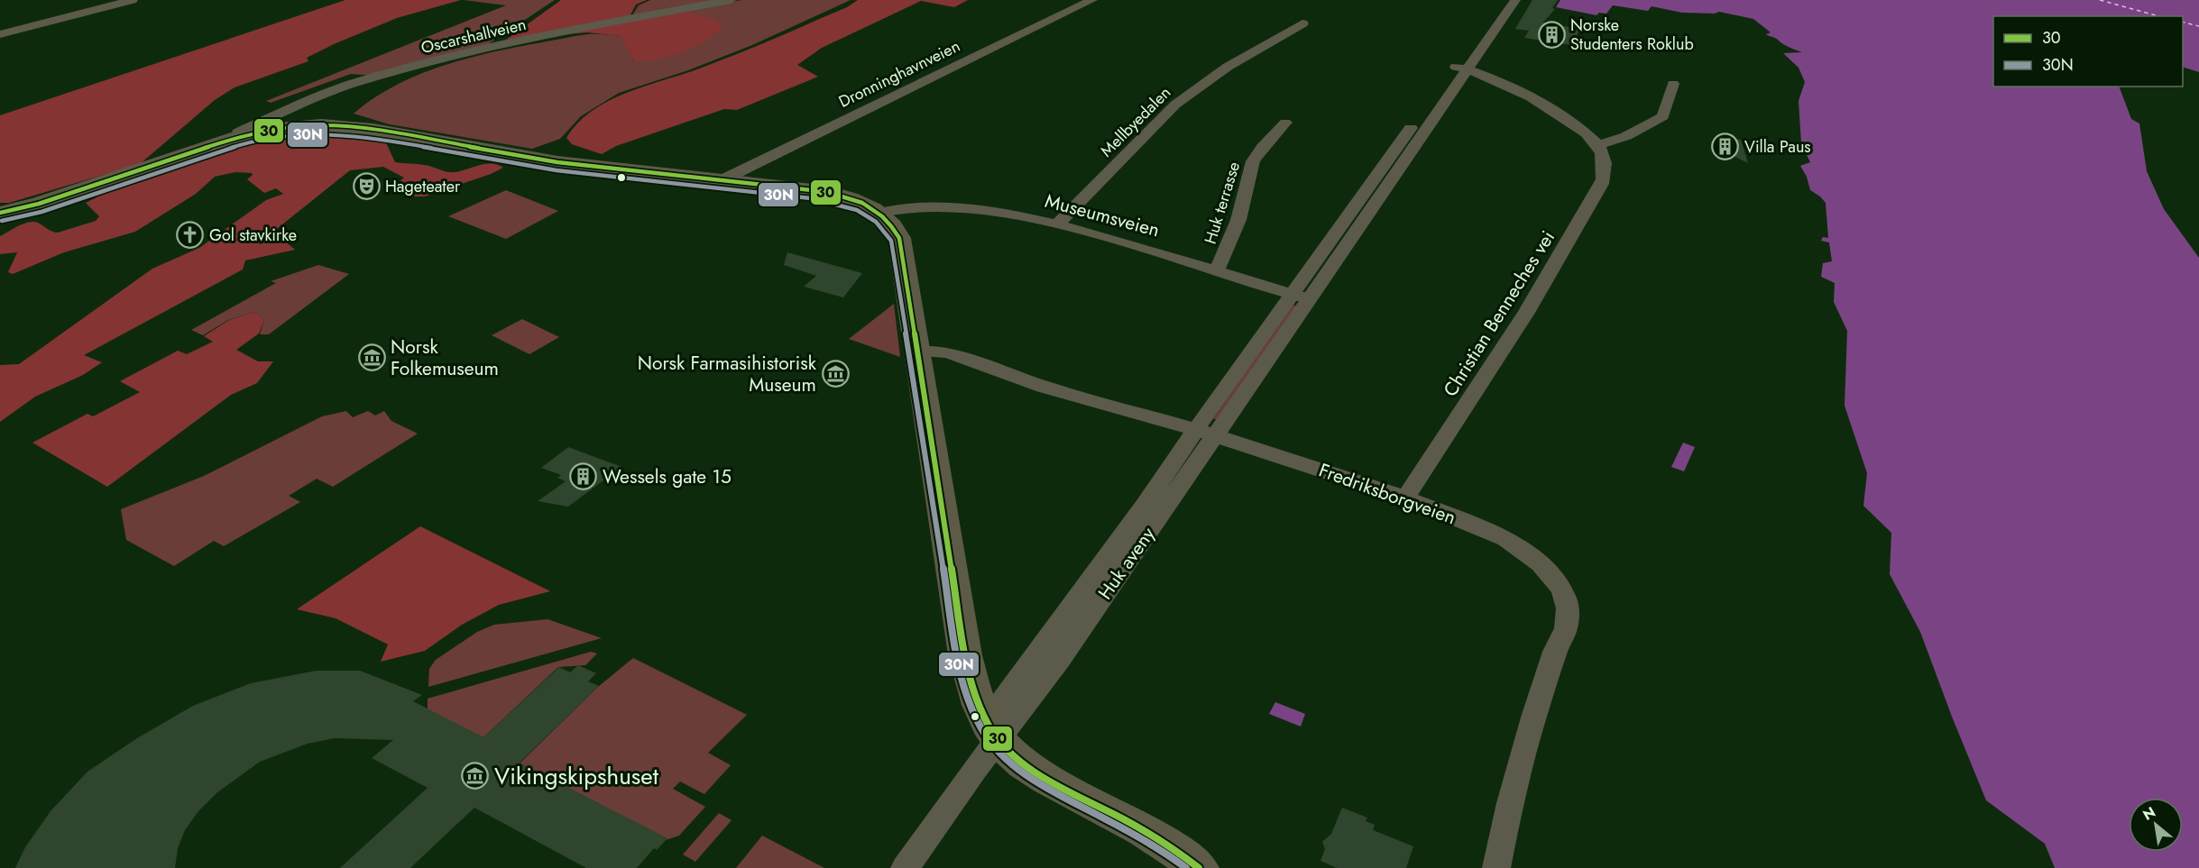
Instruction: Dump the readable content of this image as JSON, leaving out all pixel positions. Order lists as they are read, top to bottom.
{
  "streets": {
    "street": [
      "Oscarshallveien",
      "Dronninghavnveien",
      "Mellbyedalen",
      "Huk terrasse",
      "Museumsveien",
      "Christian Benneches vei",
      "Fredriksborgveien",
      "Huk aveny"
    ]
  },
  "crossings": [
    ["Mellbyedalen", "Museumsveien"],
    ["Huk terrasse", "Museumsveien"],
    ["Museumsveien", "Huk aveny"],
    ["Christian Benneches vei", "Fredriksborgveien"],
    ["Fredriksborgveien", "Huk aveny"]
  ],
  "places": {
    "building": ["Norske Studenters Roklub", "Villa Paus", "Wessels gate 15"],
    "theatre": ["Hageteater"],
    "church": ["Gol stavkirke"],
    "museum": ["Norsk Folkemuseum", "Norsk Farmasihistorisk Museum", "Vikingskipshuset"]
  },
  "lines": ["transit line 30", "transit line 30N"],
  "legend": ["30", "30N"],
  "north": "top left"
}
